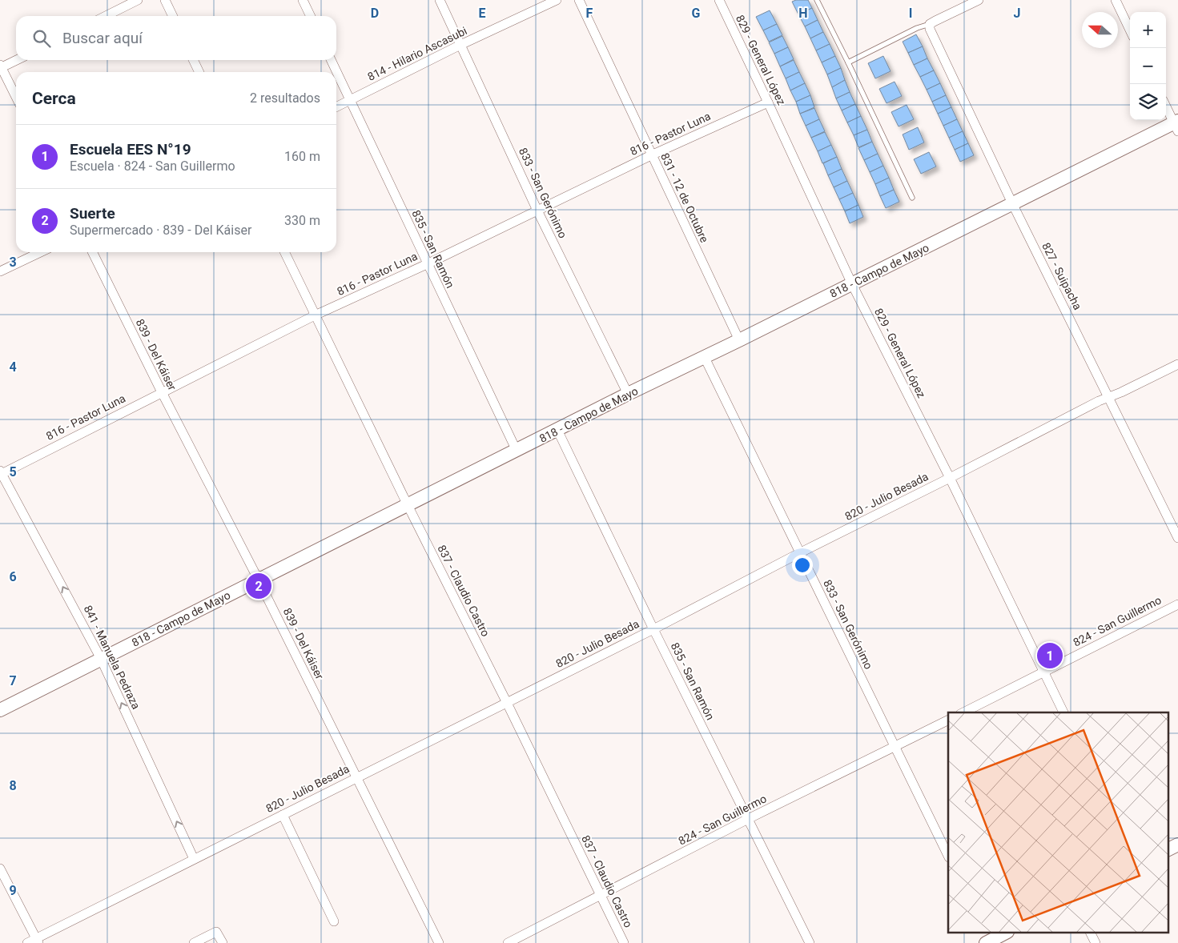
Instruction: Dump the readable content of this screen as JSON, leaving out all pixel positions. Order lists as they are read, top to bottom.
{
  "streets": {
    "street": [
      "814 - Hilario Ascasubi",
      "829 - General López",
      "816 - Pastor Luna",
      "833 - San Gerónimo",
      "831 - 12 de Octubre",
      "835 - San Ramón",
      "818 - Campo de Mayo",
      "827 - Suipacha",
      "839 - Del Káiser",
      "820 - Julio Besada",
      "837 - Claudio Castro",
      "824 - San Guillermo",
      "841 - Manuela Pedraza"
    ]
  },
  "crossings": [
    ["814 - Hilario Ascasubi", "833 - San Gerónimo"],
    ["814 - Hilario Ascasubi", "835 - San Ramón"],
    ["829 - General López", "816 - Pastor Luna"],
    ["829 - General López", "818 - Campo de Mayo"],
    ["829 - General López", "820 - Julio Besada"],
    ["829 - General López", "824 - San Guillermo"],
    ["816 - Pastor Luna", "833 - San Gerónimo"],
    ["816 - Pastor Luna", "831 - 12 de Octubre"],
    ["816 - Pastor Luna", "835 - San Ramón"],
    ["816 - Pastor Luna", "839 - Del Káiser"],
    ["816 - Pastor Luna", "837 - Claudio Castro"],
    ["816 - Pastor Luna", "841 - Manuela Pedraza"],
    ["833 - San Gerónimo", "818 - Campo de Mayo"],
    ["833 - San Gerónimo", "820 - Julio Besada"],
    ["833 - San Gerónimo", "824 - San Guillermo"],
    ["831 - 12 de Octubre", "818 - Campo de Mayo"],
    ["835 - San Ramón", "818 - Campo de Mayo"],
    ["835 - San Ramón", "820 - Julio Besada"],
    ["835 - San Ramón", "824 - San Guillermo"],
    ["818 - Campo de Mayo", "827 - Suipacha"],
    ["818 - Campo de Mayo", "839 - Del Káiser"],
    ["818 - Campo de Mayo", "837 - Claudio Castro"],
    ["818 - Campo de Mayo", "841 - Manuela Pedraza"],
    ["827 - Suipacha", "820 - Julio Besada"],
    ["839 - Del Káiser", "820 - Julio Besada"],
    ["820 - Julio Besada", "837 - Claudio Castro"],
    ["820 - Julio Besada", "841 - Manuela Pedraza"],
    ["837 - Claudio Castro", "824 - San Guillermo"]
  ],
  "one_way": ["841 - Manuela Pedraza"],
  "north": "left",
  "page": {
    "map_buttons": ["+", "−"],
    "search": "Buscar aquí",
    "heading": ["Cerca", "2 resultados"],
    "list": [
      {
        "mark": "1",
        "name": "Escuela EES N°19",
        "note": "Escuela · 824 - San Guillermo",
        "value": "160 m"
      },
      {
        "mark": "2",
        "name": "Suerte",
        "note": "Supermercado · 839 - Del Káiser",
        "value": "330 m"
      }
    ],
    "pins": ["2", "1"]
  },
  "grid": {
    "columns": [
      "D",
      "E",
      "F",
      "G",
      "H",
      "I",
      "J"
    ],
    "rows": [
      "3",
      "4",
      "5",
      "6",
      "7",
      "8",
      "9"
    ]
  }
}
